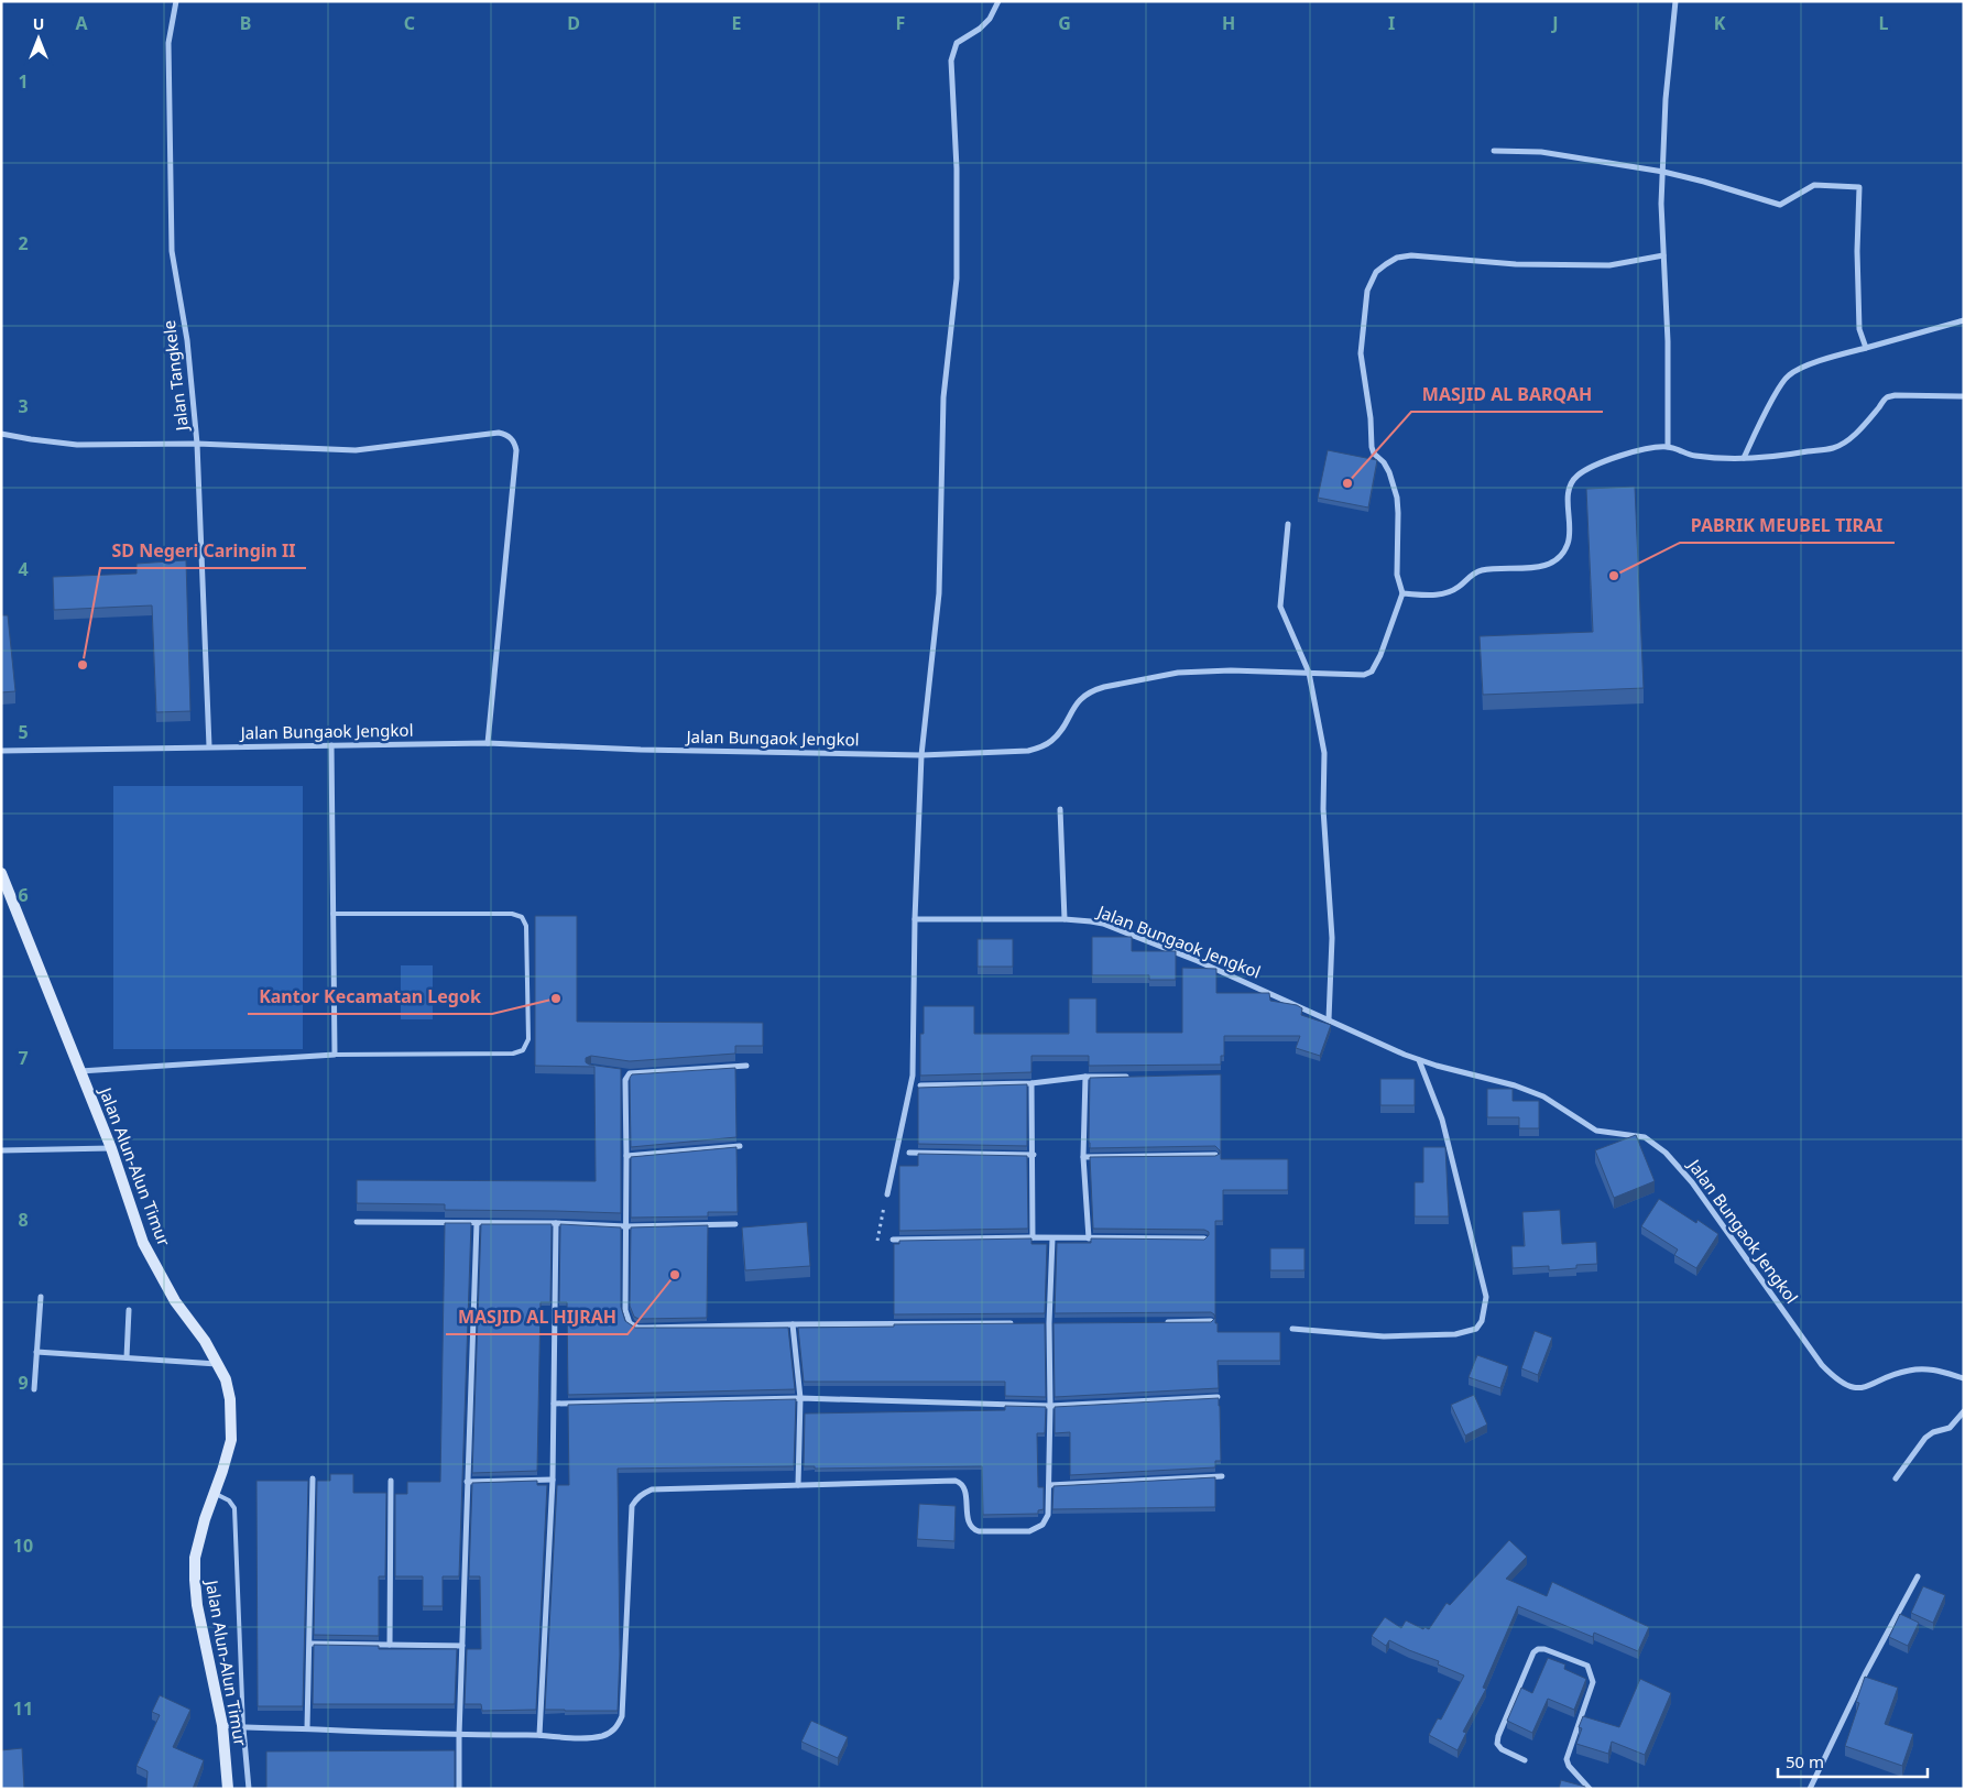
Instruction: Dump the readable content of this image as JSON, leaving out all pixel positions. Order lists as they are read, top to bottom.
{
  "streets": {
    "street": ["Jalan Tangkele", "Jalan Bungaok Jengkol", "Jalan Alun-Alun Timur"]
  },
  "crossings": [
    ["Jalan Tangkele", "Jalan Bungaok Jengkol"]
  ],
  "places": [
    "MASJID AL BARQAH",
    "PABRIK MEUBEL TIRAI",
    "SD Negeri Caringin II",
    "Kantor Kecamatan Legok",
    "MASJID AL HIJRAH"
  ],
  "scale_bar": "50 m",
  "north": "top",
  "grid": {
    "columns": [
      "A",
      "B",
      "C",
      "D",
      "E",
      "F",
      "G",
      "H",
      "I",
      "J",
      "K",
      "L"
    ],
    "rows": [
      "1",
      "2",
      "3",
      "4",
      "5",
      "6",
      "7",
      "8",
      "9",
      "10",
      "11"
    ]
  }
}
